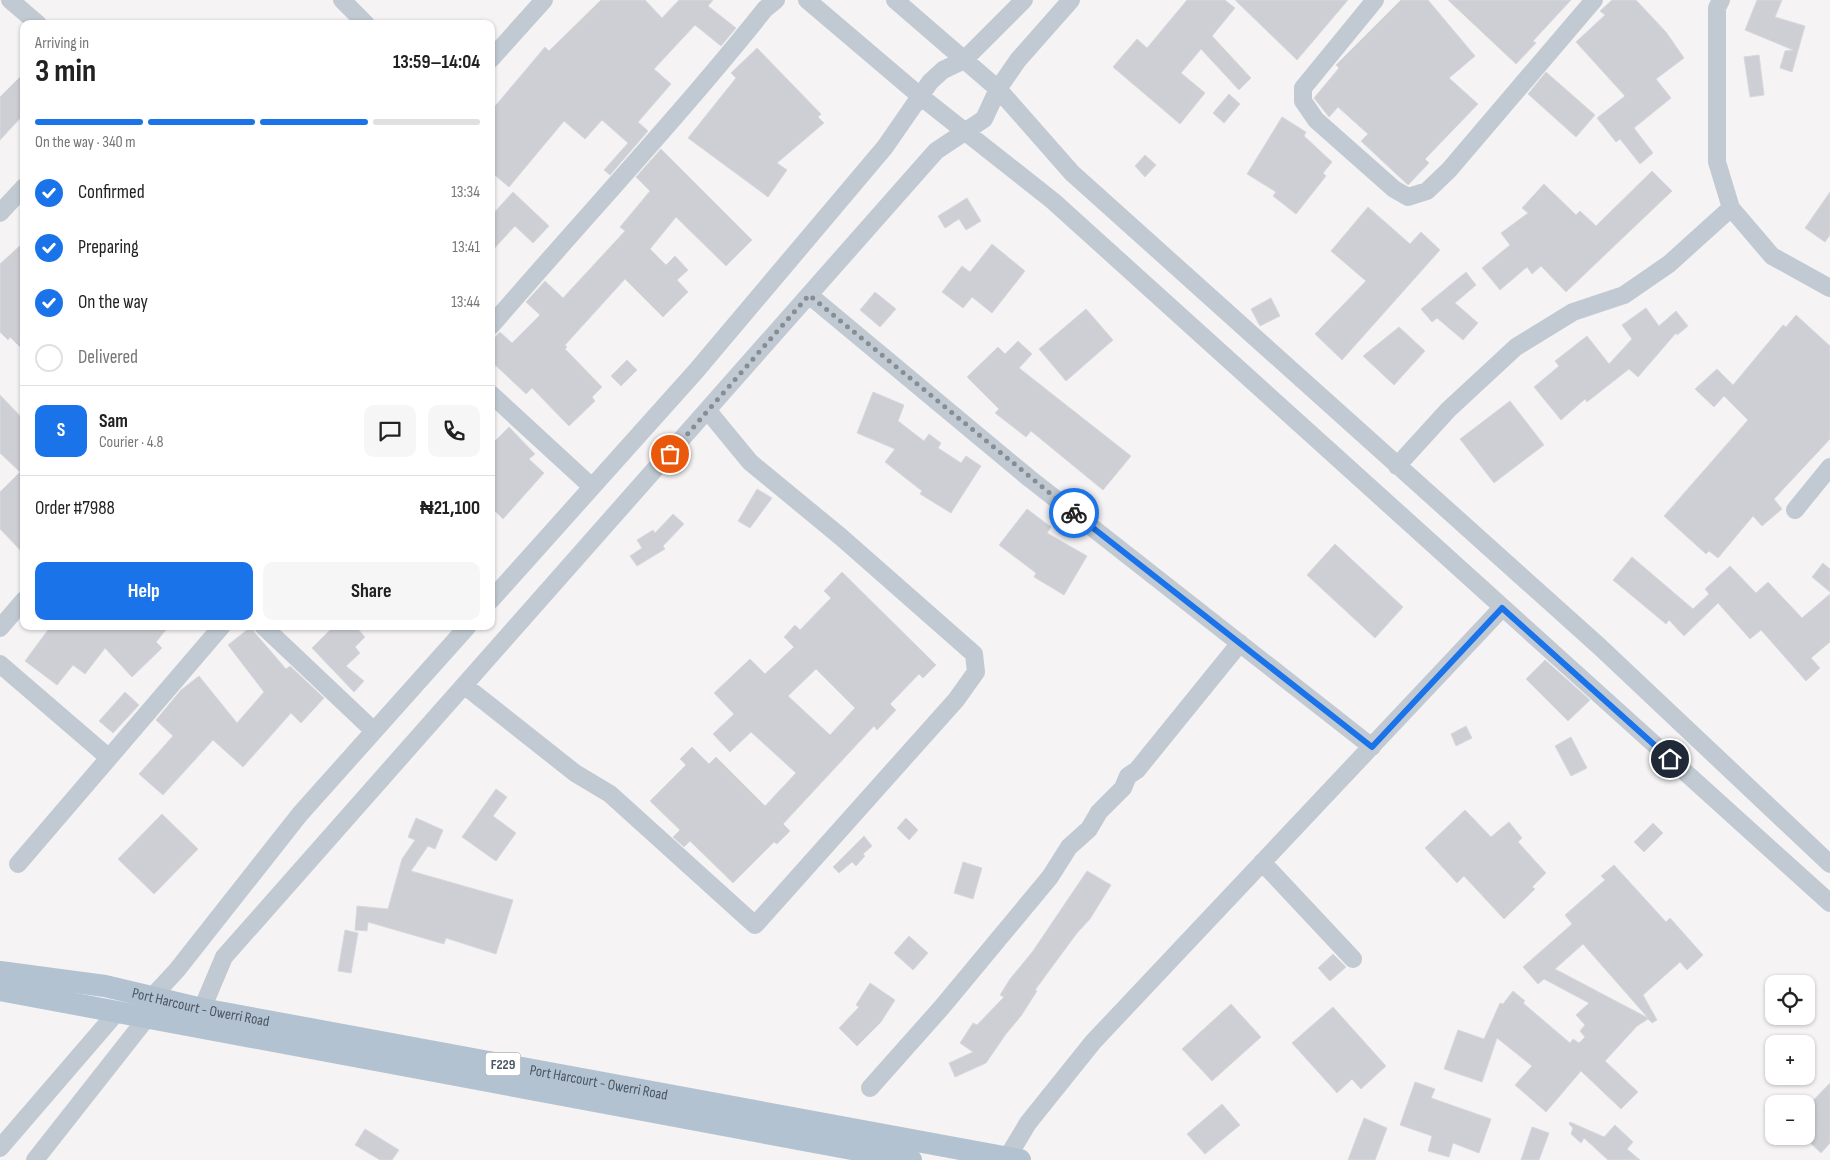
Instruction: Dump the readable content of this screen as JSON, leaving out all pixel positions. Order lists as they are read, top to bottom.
{
  "streets": {
    "main road": ["Port Harcourt - Owerri Road", "F229"]
  },
  "page": {
    "heading": ["3 min", "Arriving in", "13:59–14:04"],
    "panel": [
      "Sam",
      "Courier · 4.8",
      "Order #7988",
      "₦21,100"
    ],
    "bar": "On the way · 340 m",
    "list": [
      ["Confirmed", "13:34"],
      ["Preparing", "13:41"],
      ["On the way", "13:44"],
      "Delivered"
    ],
    "round": "S",
    "buttons": ["Help", "Share"],
    "map_buttons": ["+", "−"]
  }
}
